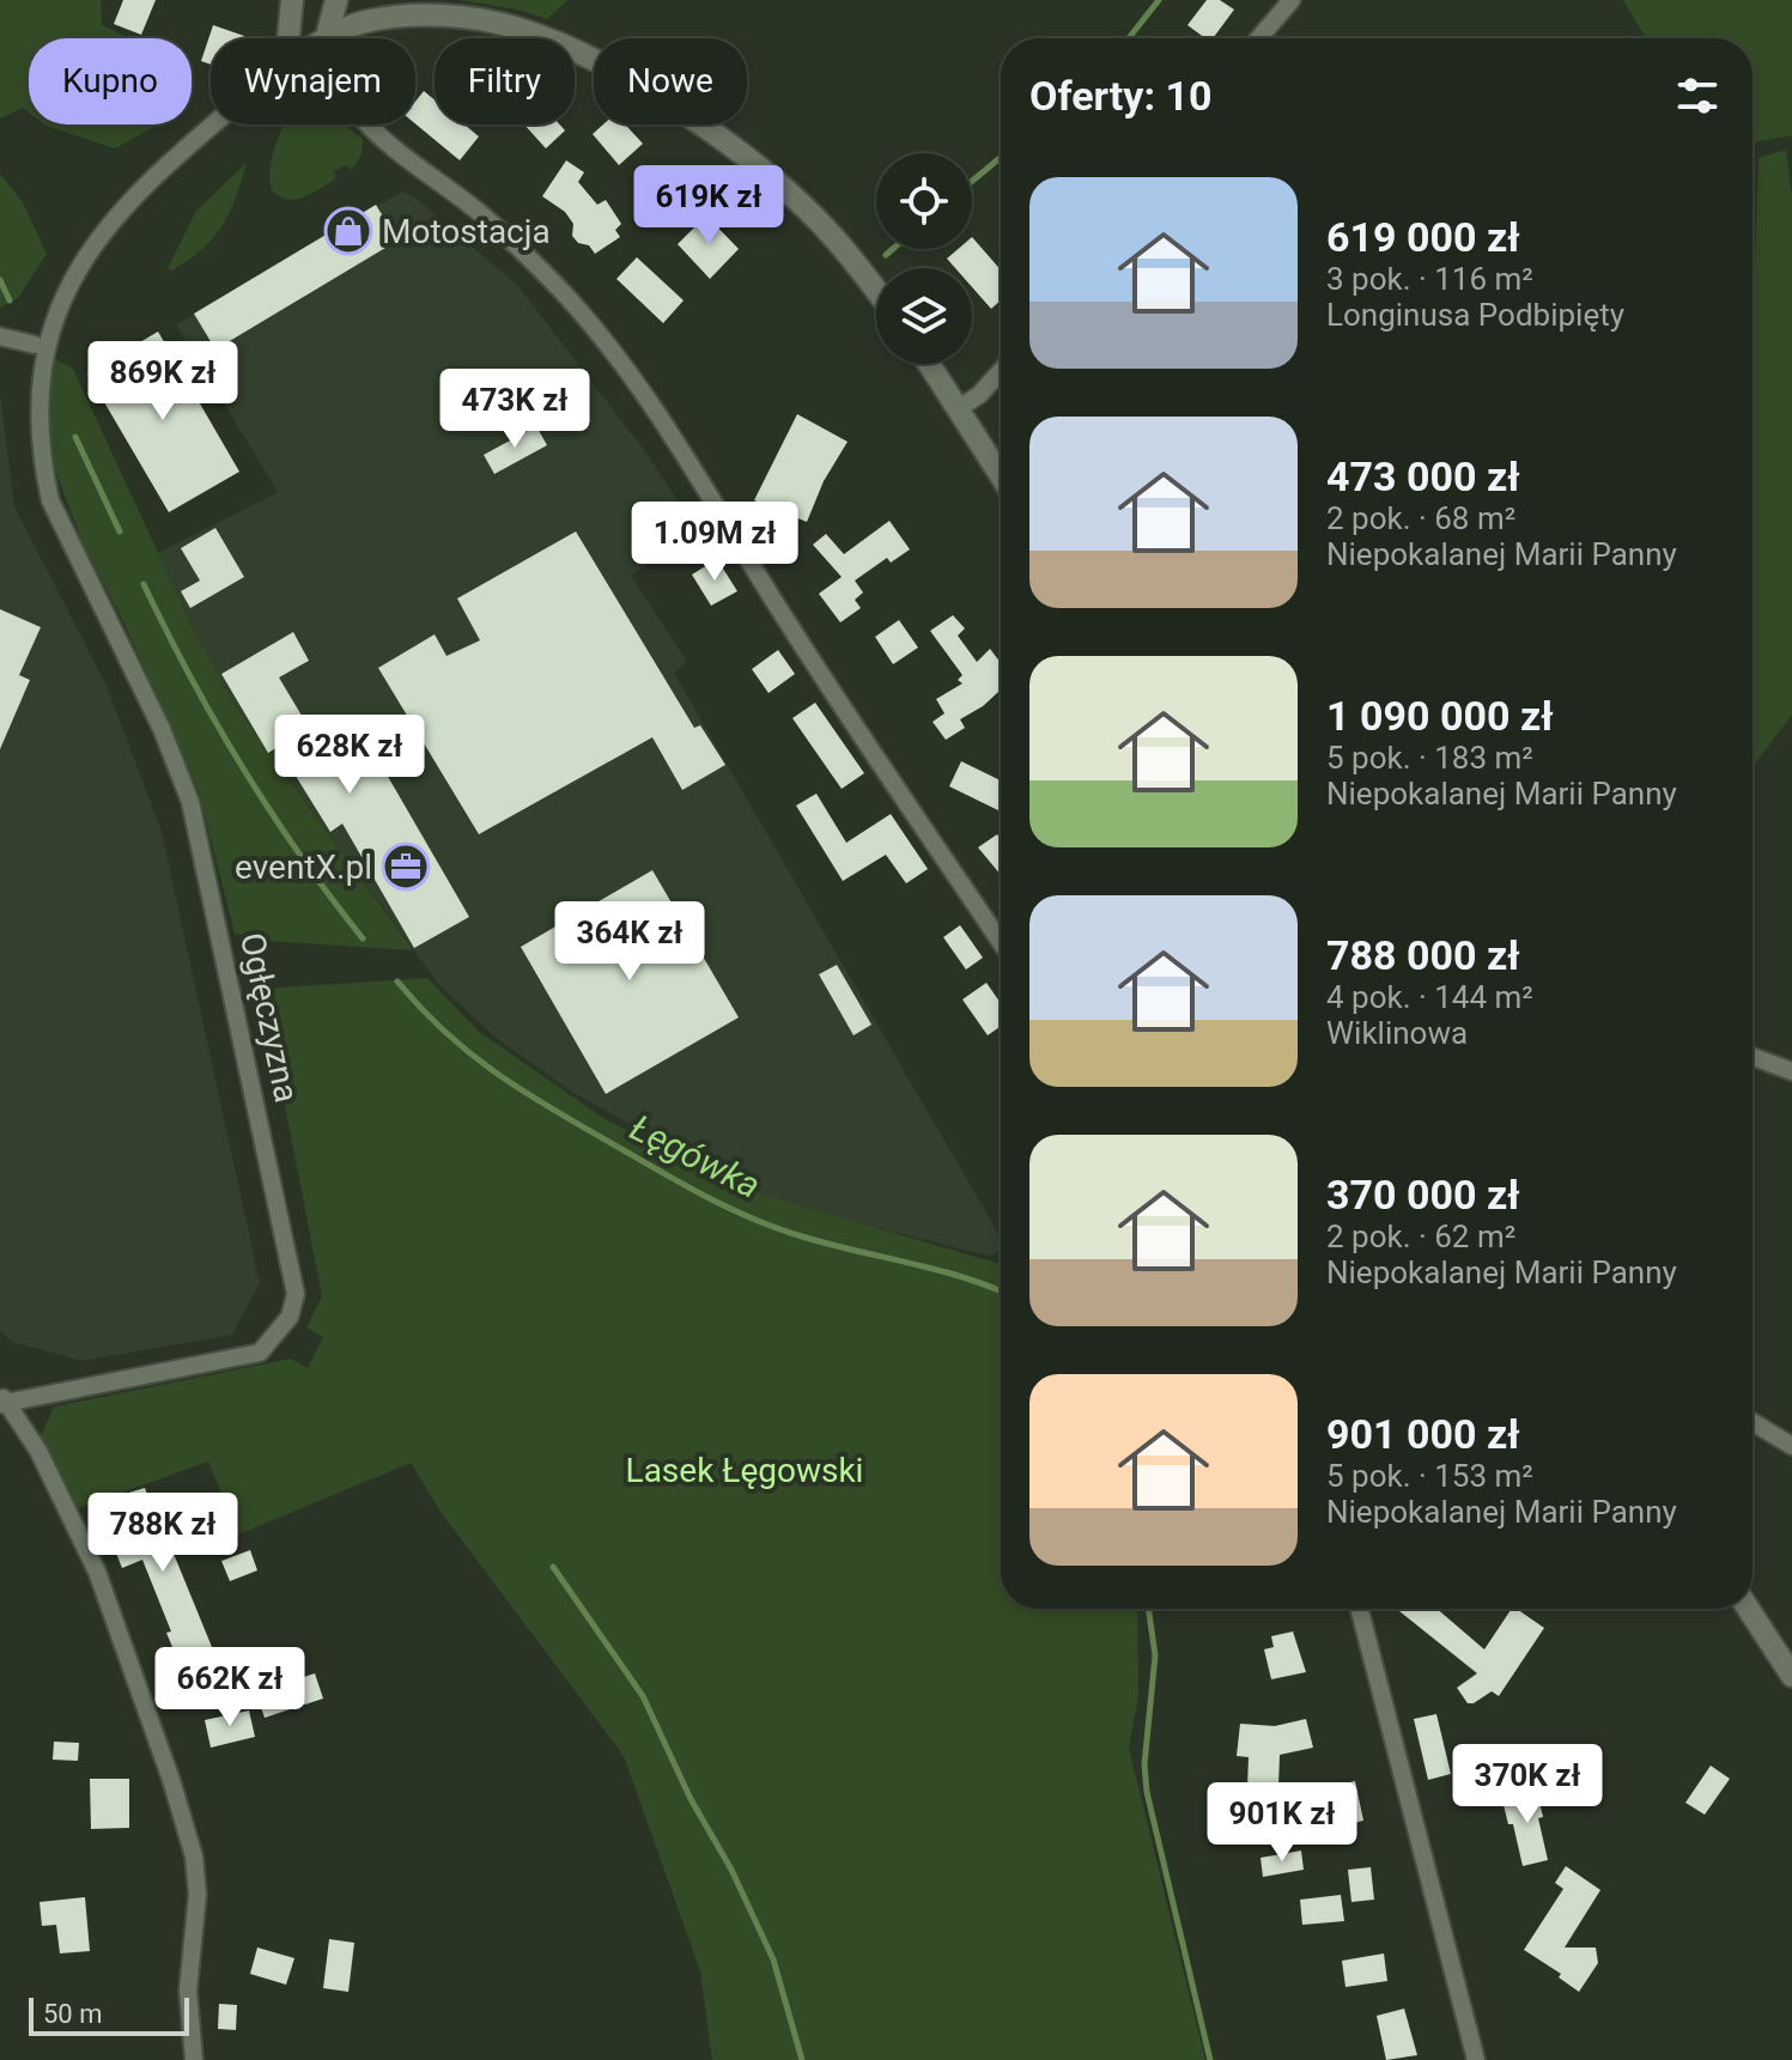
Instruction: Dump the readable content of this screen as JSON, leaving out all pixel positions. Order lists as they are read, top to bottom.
{
  "streets": {
    "street": ["Ogłęczyzna"]
  },
  "water": ["Łęgówka"],
  "parks": ["Lasek Łęgowski"],
  "places": {
    "shop": ["Motostacja"],
    "office": ["eventX.pl"]
  },
  "scale_bar": "50 m",
  "page": {
    "chip": [
      "Kupno",
      "Wynajem",
      "Filtry",
      "Nowe"
    ],
    "heading": "Oferty: 10",
    "list": [
      {
        "name": "619 000 zł",
        "note": "3 pok. · 116 m² · Longinusa Podbipięty"
      },
      {
        "name": "473 000 zł",
        "note": "2 pok. · 68 m² · Niepokalanej Marii Panny"
      },
      {
        "name": "1 090 000 zł",
        "note": "5 pok. · 183 m² · Niepokalanej Marii Panny"
      },
      {
        "name": "788 000 zł",
        "note": "4 pok. · 144 m² · Wiklinowa"
      },
      {
        "name": "370 000 zł",
        "note": "2 pok. · 62 m² · Niepokalanej Marii Panny"
      },
      {
        "name": "901 000 zł",
        "note": "5 pok. · 153 m² · Niepokalanej Marii Panny"
      }
    ],
    "price": [
      "619K zł",
      "869K zł",
      "473K zł",
      "1.09M zł",
      "628K zł",
      "364K zł",
      "788K zł",
      "662K zł",
      "370K zł",
      "901K zł"
    ],
    "scale": "50 m"
  }
}
